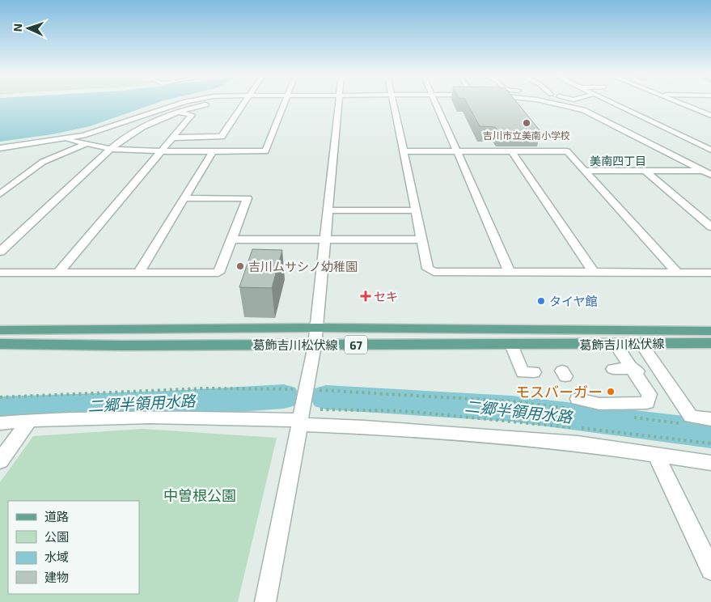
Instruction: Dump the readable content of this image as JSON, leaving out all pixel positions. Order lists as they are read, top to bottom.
{
  "streets": {
    "main road": ["葛飾吉川松伏線", "67"]
  },
  "districts": ["美南四丁目"],
  "water": ["二郷半領用水路"],
  "parks": ["中曽根公園"],
  "places": {
    "other": [
      "吉川市立美南小学校",
      "吉川ムサシノ幼稚園",
      "タイヤ館",
      "モスバーガー"
    ],
    "health": ["セキ"]
  },
  "legend": [
    "道路",
    "公園",
    "水域",
    "建物"
  ],
  "north": "left"
}
